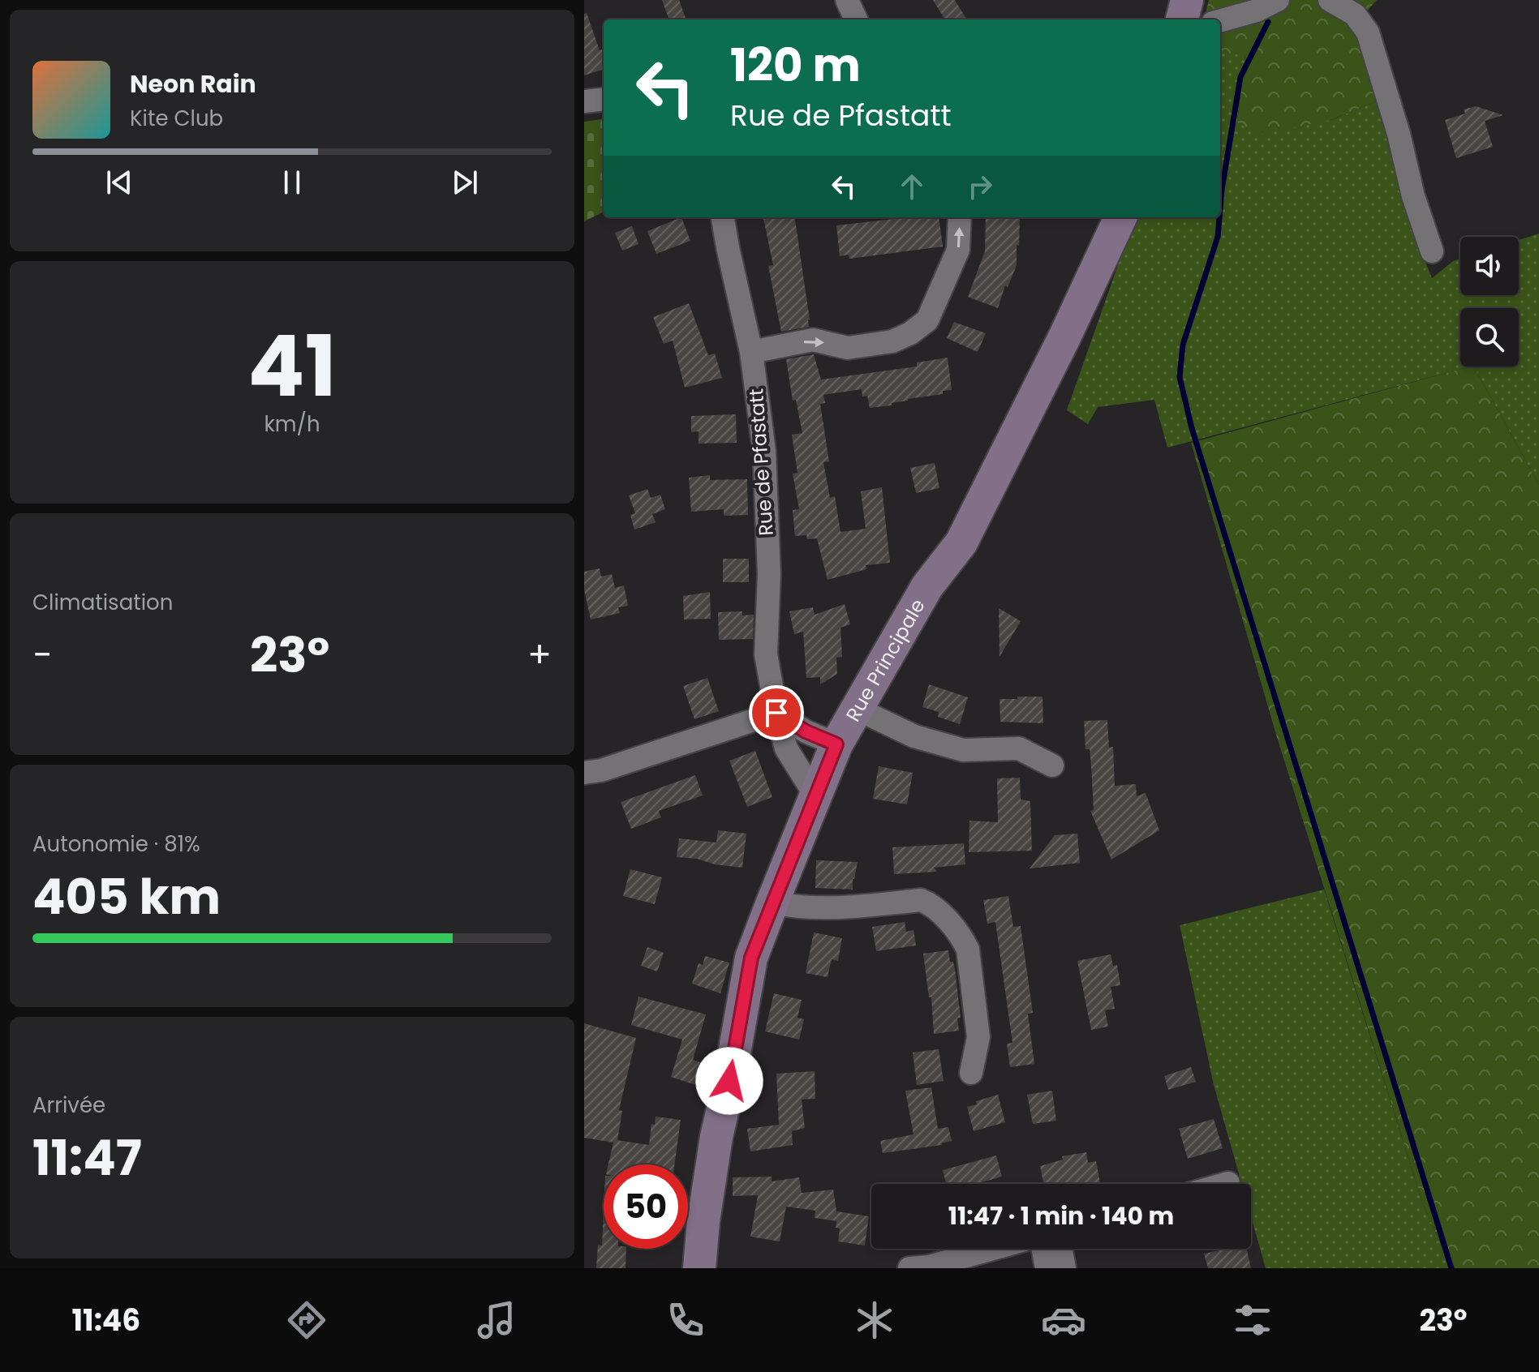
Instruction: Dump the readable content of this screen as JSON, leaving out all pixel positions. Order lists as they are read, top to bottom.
{
  "streets": {
    "main road": ["Rue Principale"],
    "street": ["Rue de Pfastatt"]
  },
  "crossings": [
    ["Rue de Pfastatt", "Rue Principale"]
  ],
  "page": {
    "turn": ["120 m", "Rue de Pfastatt"],
    "song": ["Neon Rain", "Kite Club"],
    "tile": [
      ["41", "km/h"],
      "Climatisation",
      ["Autonomie · 81%", "405 km"],
      ["Arrivée", "11:47"]
    ],
    "heat": ["−", "23°", "+"],
    "limit": "50",
    "trip": "11:47 · 1 min · 140 m",
    "tabs": ["11:46", "23°"]
  }
}
